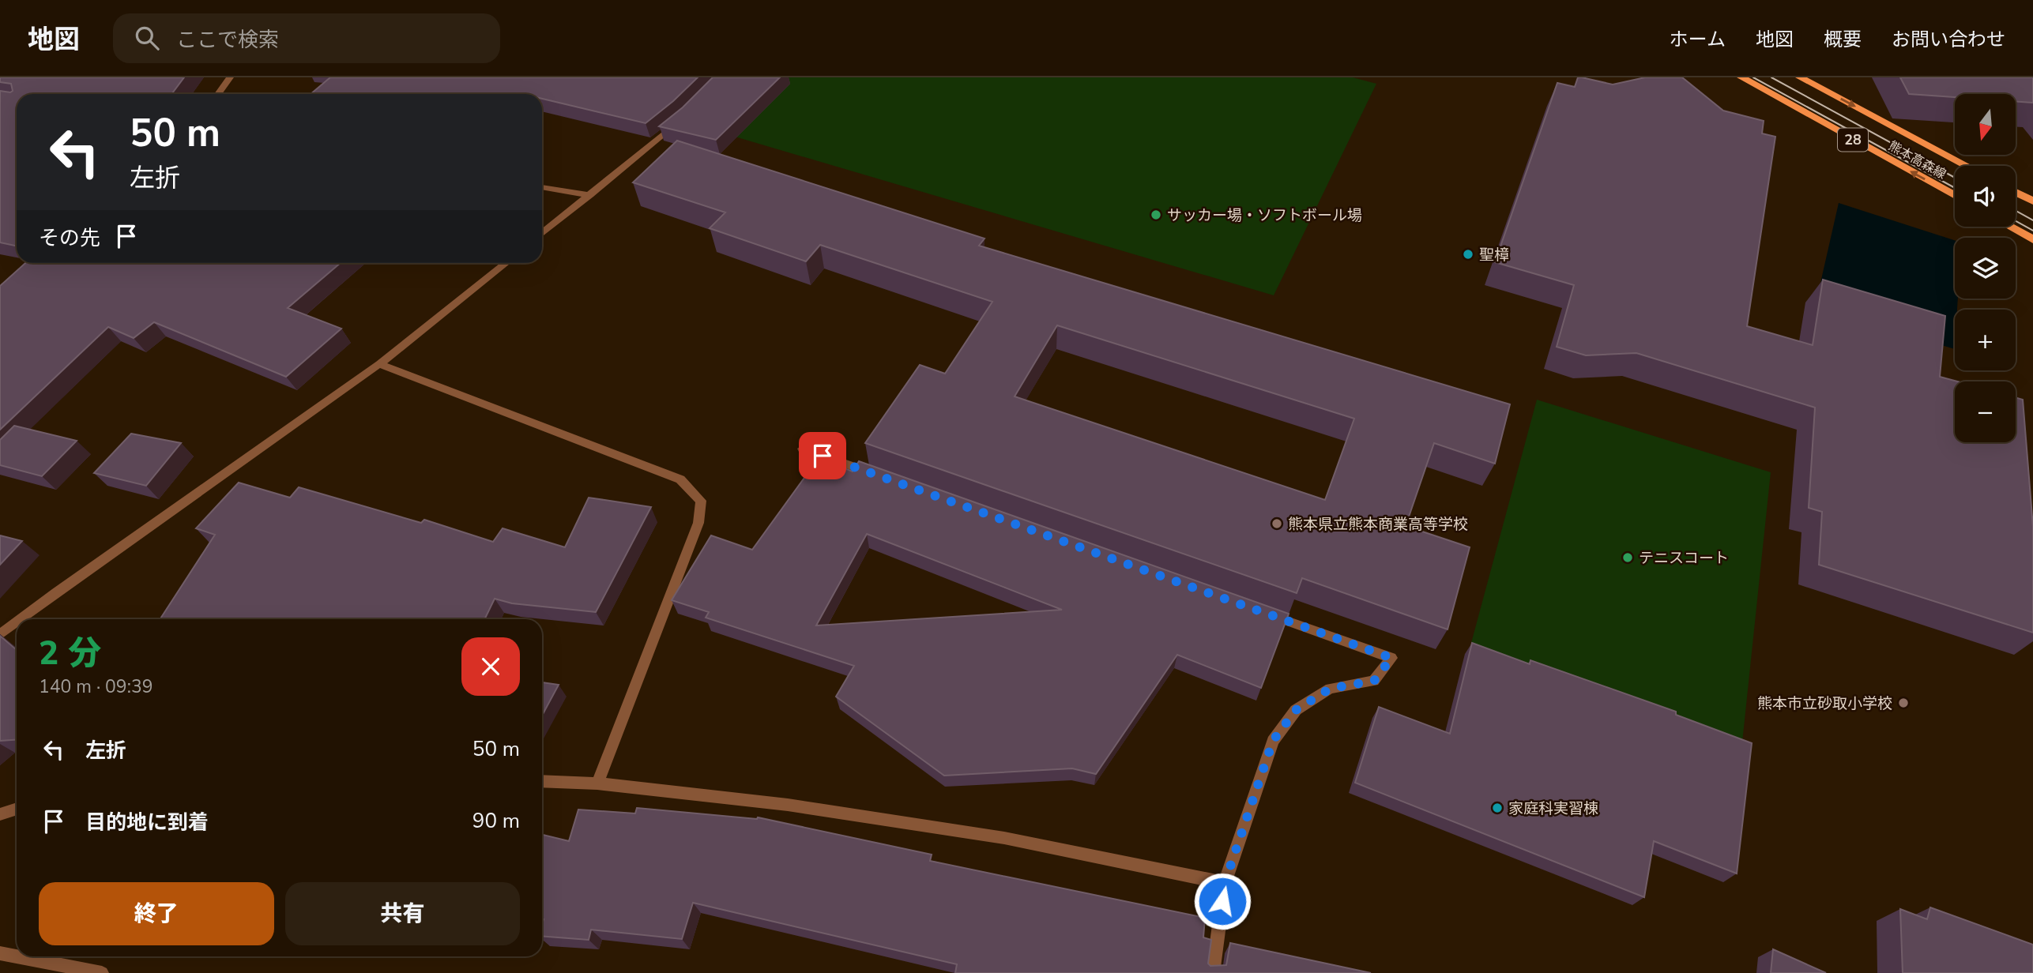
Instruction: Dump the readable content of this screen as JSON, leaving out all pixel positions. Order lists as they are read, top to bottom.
{
  "streets": {
    "main road": ["28", "熊本高森線"]
  },
  "places": [
    "サッカー場・ソフトボール場",
    "聖樟",
    "熊本県立熊本商業高等学校",
    "テニスコート",
    "熊本市立砂取小学校",
    "家庭科実習棟"
  ],
  "north": "bottom",
  "page": {
    "header": "地図",
    "search": "ここで検索",
    "nav": [
      "ホーム",
      "地図",
      "概要",
      "お問い合わせ"
    ],
    "map_buttons": ["+", "−"],
    "turn": ["50 m", "左折"],
    "then": "その先",
    "heading": ["2 分", "140 m · 09:39"],
    "list": [
      {
        "name": "左折",
        "value": "50 m"
      },
      {
        "name": "目的地に到着",
        "value": "90 m"
      }
    ],
    "buttons": ["終了", "共有"]
  }
}
